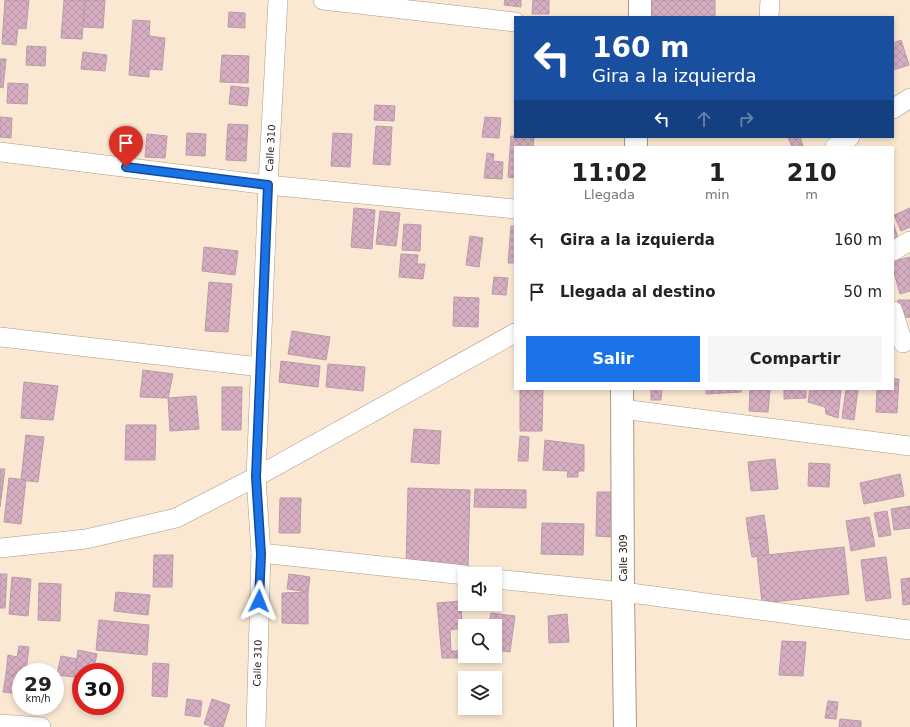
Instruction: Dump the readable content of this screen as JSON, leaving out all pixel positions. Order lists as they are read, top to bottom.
{
  "streets": {
    "street": ["Calle 310", "Calle 309"]
  },
  "page": {
    "turn": ["160 m", "Gira a la izquierda"],
    "eta": [
      "11:02",
      "Llegada",
      "1",
      "min",
      "210",
      "m"
    ],
    "list": [
      {
        "name": "Gira a la izquierda",
        "value": "160 m"
      },
      {
        "name": "Llegada al destino",
        "value": "50 m"
      }
    ],
    "buttons": ["Salir", "Compartir"],
    "speed": "29 km/h",
    "limit": "30"
  }
}
